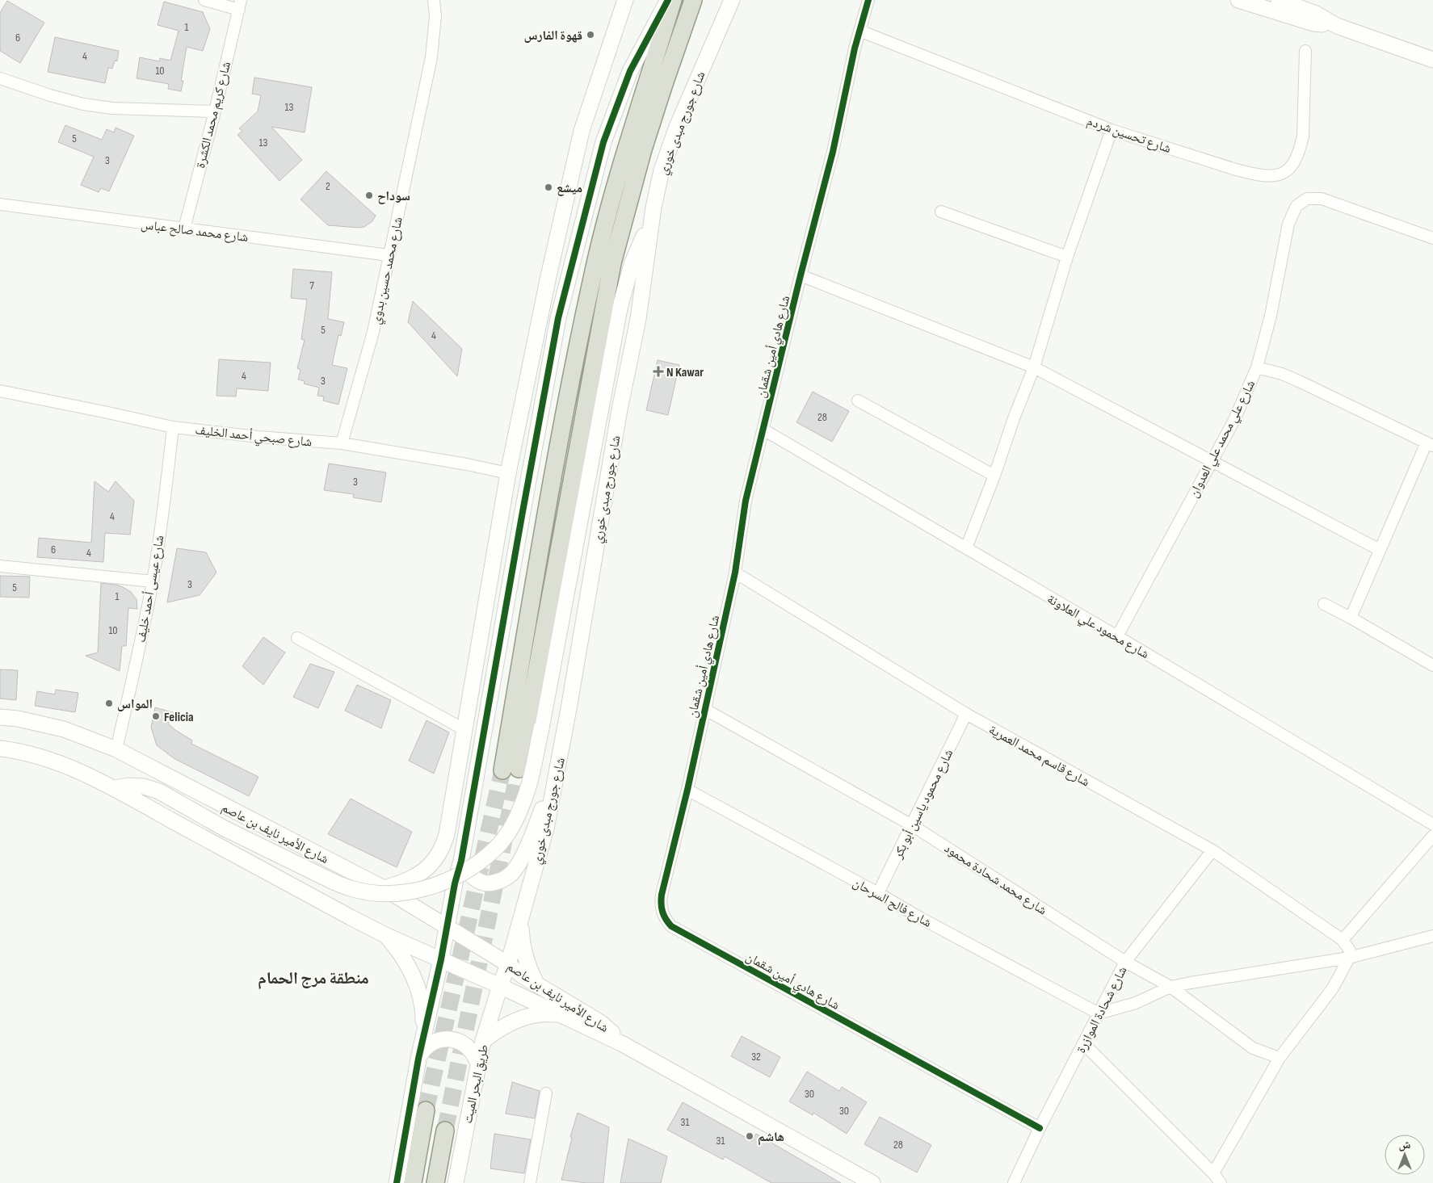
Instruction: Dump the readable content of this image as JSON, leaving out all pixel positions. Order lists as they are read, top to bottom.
{
  "streets": {
    "main road": ["طريق البحر الميت"],
    "street": [
      "شارع كريم محمد الكشرة",
      "شارع جورج مبدى خوري",
      "شارع تحسين شردم",
      "شارع محمد صالح عباس",
      "شارع محمد حسين بدوي",
      "شارع هادي أمين شقمان",
      "شارع صبحي أحمد الخليف",
      "شارع علي محمد علي العدوان",
      "شارع عيسى أحمد خليف",
      "شارع محمود علي العلاونة",
      "شارع قاسم محمد العمرية",
      "شارع محمود ياسين أبو بكر",
      "شارع الأمير نايف بن عاصم",
      "شارع محمد شحادة محمود",
      "شارع فالح السرحان",
      "شارع شحادة الموازرة"
    ]
  },
  "crossings": [
    ["شارع كريم محمد الكشرة", "شارع محمد صالح عباس"],
    ["شارع جورج مبدى خوري", "شارع الأمير نايف بن عاصم"],
    ["شارع جورج مبدى خوري", "طريق البحر الميت"],
    ["شارع تحسين شردم", "شارع هادي أمين شقمان"],
    ["شارع محمد صالح عباس", "شارع محمد حسين بدوي"],
    ["شارع محمد حسين بدوي", "شارع صبحي أحمد الخليف"],
    ["شارع هادي أمين شقمان", "شارع محمود علي العلاونة"],
    ["شارع هادي أمين شقمان", "شارع قاسم محمد العمرية"],
    ["شارع هادي أمين شقمان", "شارع محمد شحادة محمود"],
    ["شارع هادي أمين شقمان", "شارع فالح السرحان"],
    ["شارع هادي أمين شقمان", "شارع شحادة الموازرة"],
    ["شارع صبحي أحمد الخليف", "شارع عيسى أحمد خليف"],
    ["شارع علي محمد علي العدوان", "شارع محمود علي العلاونة"],
    ["شارع عيسى أحمد خليف", "شارع الأمير نايف بن عاصم"],
    ["شارع قاسم محمد العمرية", "شارع محمود ياسين أبو بكر"],
    ["شارع قاسم محمد العمرية", "شارع شحادة الموازرة"],
    ["شارع محمود ياسين أبو بكر", "شارع محمد شحادة محمود"],
    ["شارع محمود ياسين أبو بكر", "شارع فالح السرحان"],
    ["شارع الأمير نايف بن عاصم", "طريق البحر الميت"],
    ["شارع محمد شحادة محمود", "شارع شحادة الموازرة"],
    ["شارع فالح السرحان", "شارع شحادة الموازرة"]
  ],
  "districts": ["منطقة مرج الحمام"],
  "places": {
    "other": [
      "قهوة الفارس",
      "ميشع",
      "سوداح",
      "المواس",
      "Felicia",
      "هاشم"
    ],
    "health": ["N Kawar"]
  },
  "house_numbers": [
    "1",
    "6",
    "4",
    "10",
    "13",
    "5",
    "13",
    "3",
    "2",
    "7",
    "5",
    "4",
    "4",
    "3",
    "28",
    "3",
    "4",
    "6",
    "4",
    "3",
    "5",
    "1",
    "10",
    "32",
    "30",
    "30",
    "31",
    "31",
    "28"
  ],
  "north": "top"
}
